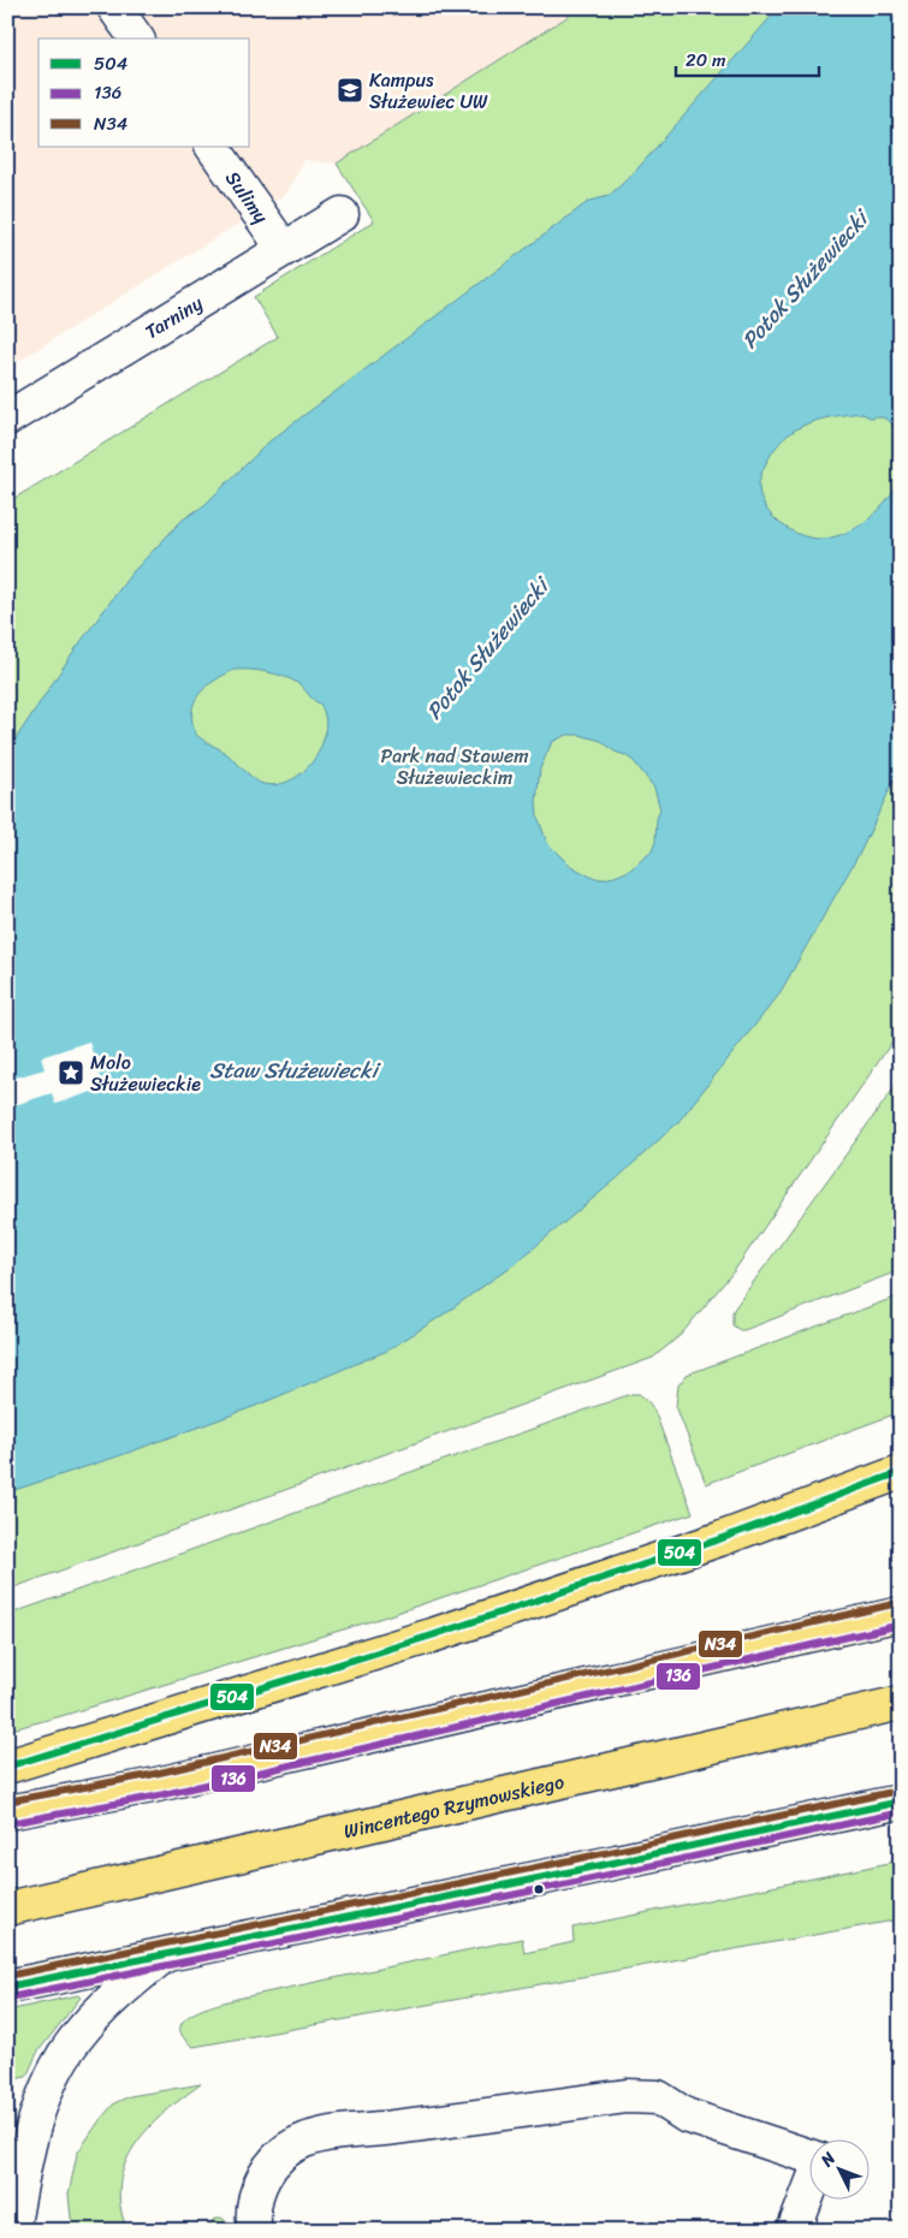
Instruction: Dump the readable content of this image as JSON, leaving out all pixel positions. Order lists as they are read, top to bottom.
{
  "streets": {
    "main road": ["Wincentego Rzymowskiego"],
    "street": ["Sulimy", "Tarniny"]
  },
  "crossings": [
    ["Sulimy", "Tarniny"]
  ],
  "water": ["Potok Służewiecki", "Staw Służewiecki"],
  "parks": ["Park nad Stawem Służewieckim"],
  "places": {
    "school or university": ["Kampus Służewiec UW"],
    "place": ["Molo Służewieckie"]
  },
  "lines": ["transit line 504", "transit line N34", "transit line 136"],
  "legend": ["504", "136", "N34"],
  "scale_bar": "20 m",
  "north": "top left"
}
